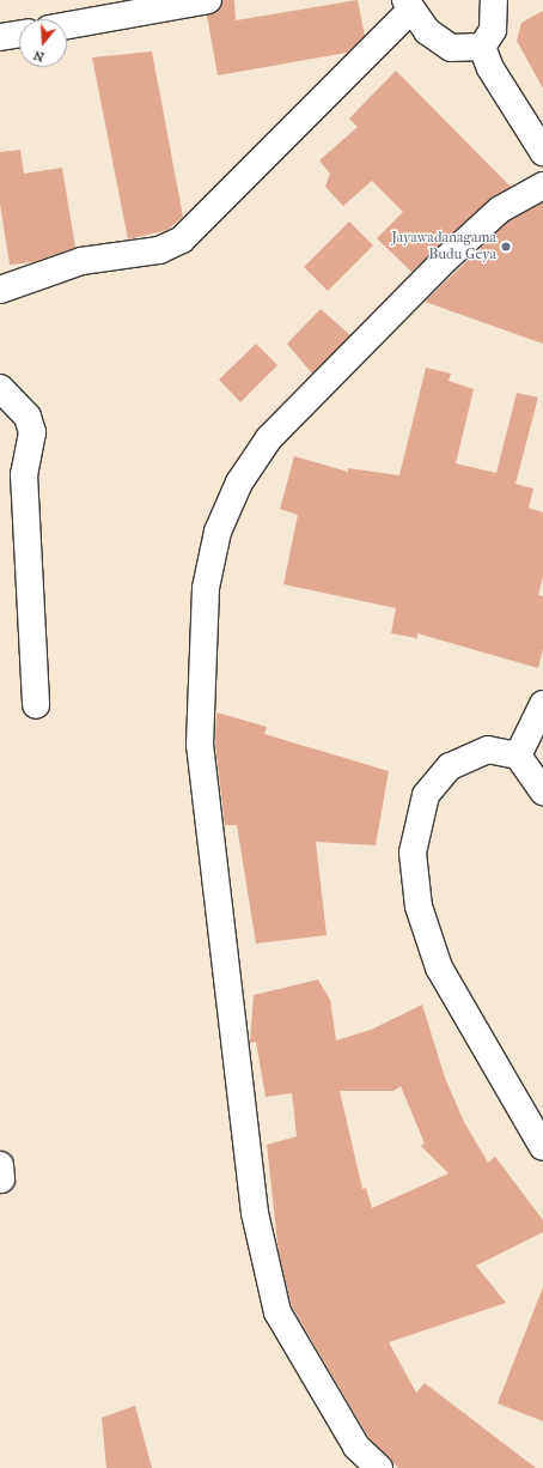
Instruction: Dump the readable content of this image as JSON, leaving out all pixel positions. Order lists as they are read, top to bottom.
{
  "places": ["Jayawadanagama Budu Geya"],
  "north": "bottom"
}
